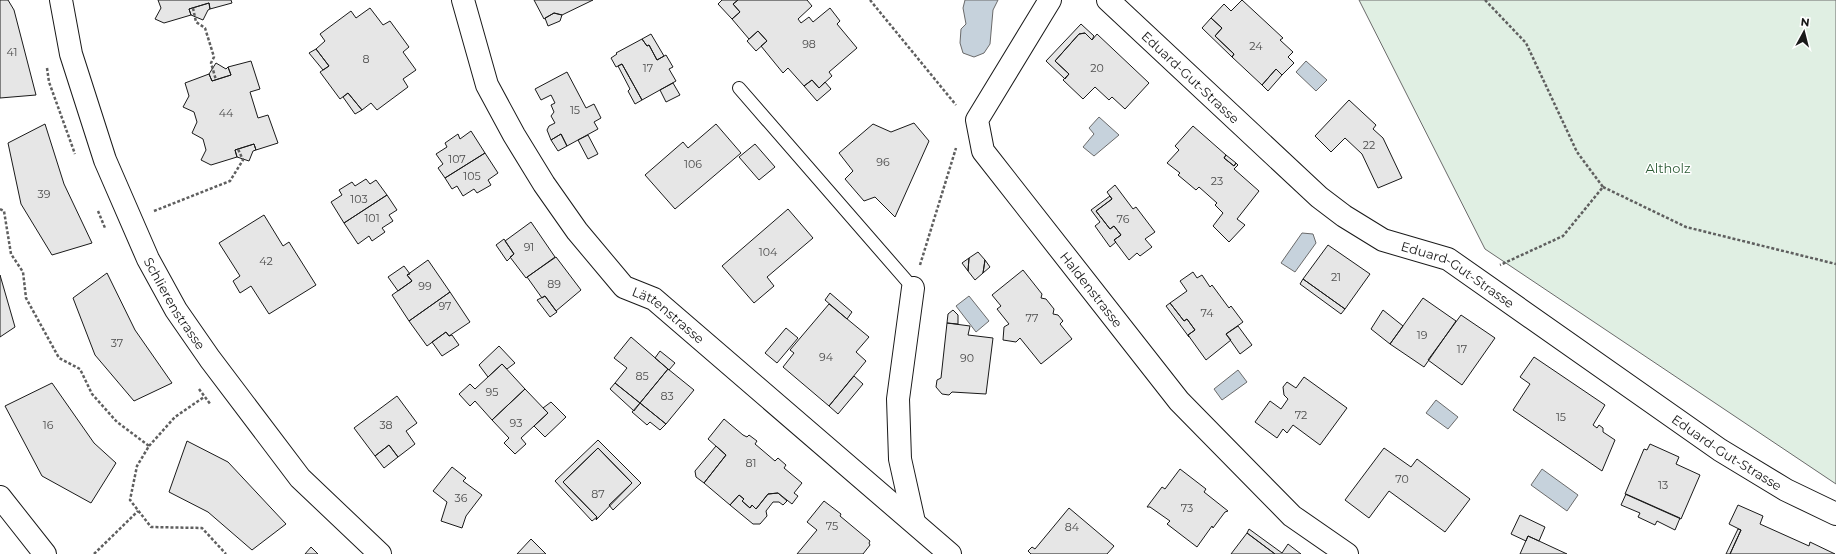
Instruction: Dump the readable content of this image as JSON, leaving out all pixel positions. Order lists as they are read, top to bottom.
{
  "streets": {
    "street": [
      "Eduard-Gut-Strasse",
      "Haldenstrasse",
      "Schlierenstrasse",
      "Lättenstrasse"
    ]
  },
  "parks": ["Altholz"],
  "house_numbers": [
    "98",
    "24",
    "41",
    "8",
    "17",
    "20",
    "15",
    "44",
    "22",
    "107",
    "96",
    "106",
    "105",
    "23",
    "39",
    "103",
    "101",
    "76",
    "91",
    "104",
    "42",
    "21",
    "89",
    "99",
    "97",
    "74",
    "77",
    "19",
    "37",
    "17",
    "94",
    "90",
    "85",
    "95",
    "83",
    "72",
    "15",
    "93",
    "16",
    "38",
    "81",
    "70",
    "13",
    "87",
    "36",
    "73",
    "75",
    "84"
  ],
  "north": "top"
}
